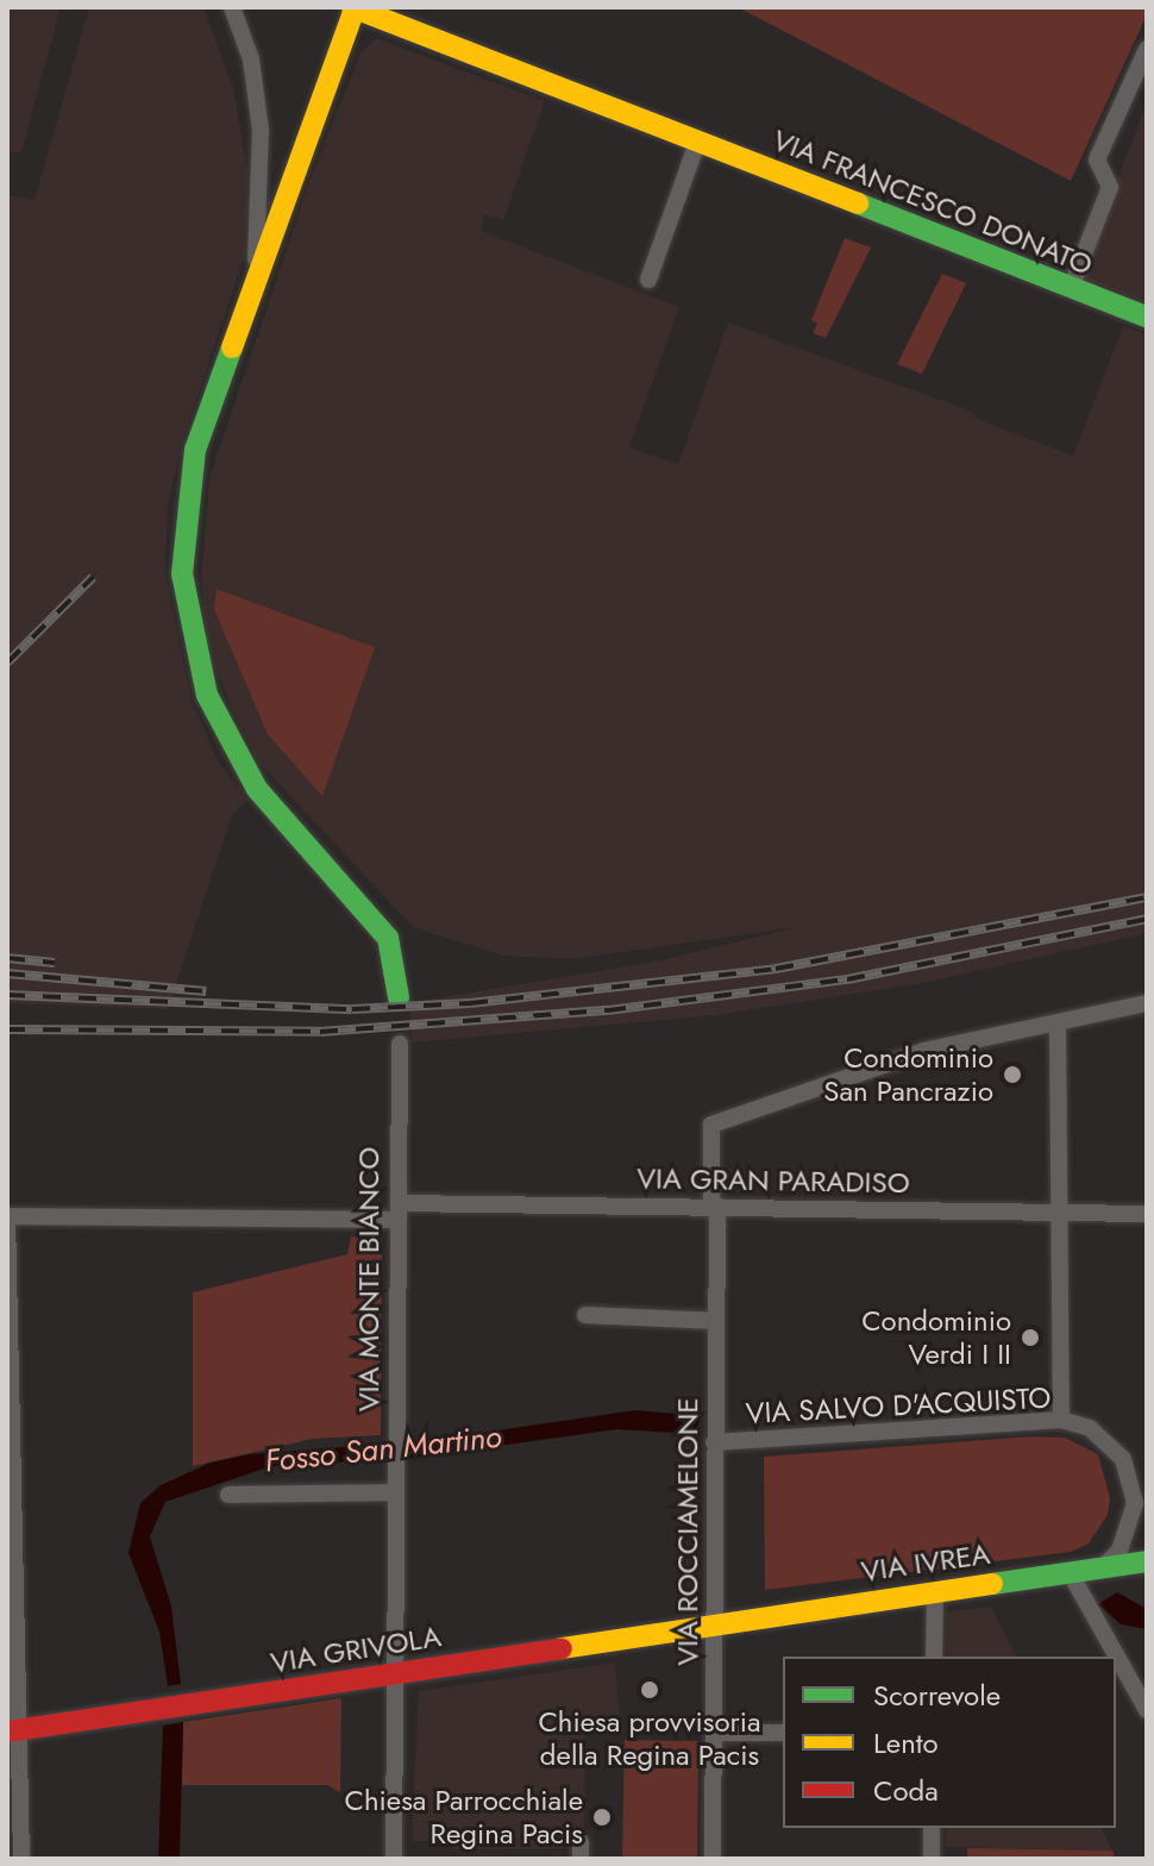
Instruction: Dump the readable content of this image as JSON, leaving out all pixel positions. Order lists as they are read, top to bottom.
{
  "streets": {
    "street": [
      "VIA FRANCESCO DONATO",
      "VIA GRAN PARADISO",
      "VIA MONTE BIANCO",
      "VIA SALVO D'ACQUISTO",
      "VIA ROCCIAMELONE",
      "VIA IVREA",
      "VIA GRIVOLA"
    ]
  },
  "crossings": [
    ["VIA GRAN PARADISO", "VIA MONTE BIANCO"],
    ["VIA GRAN PARADISO", "VIA ROCCIAMELONE"],
    ["VIA MONTE BIANCO", "VIA GRIVOLA"],
    ["VIA SALVO D'ACQUISTO", "VIA ROCCIAMELONE"],
    ["VIA SALVO D'ACQUISTO", "VIA IVREA"],
    ["VIA ROCCIAMELONE", "VIA IVREA"],
    ["VIA ROCCIAMELONE", "VIA GRIVOLA"],
    ["VIA IVREA", "VIA GRIVOLA"]
  ],
  "water": ["Fosso San Martino"],
  "places": [
    "Condominio San Pancrazio",
    "Condominio Verdi I II",
    "Chiesa provvisoria della Regina Pacis",
    "Chiesa Parrocchiale Regina Pacis"
  ],
  "legend": ["Scorrevole", "Lento", "Coda"]
}
